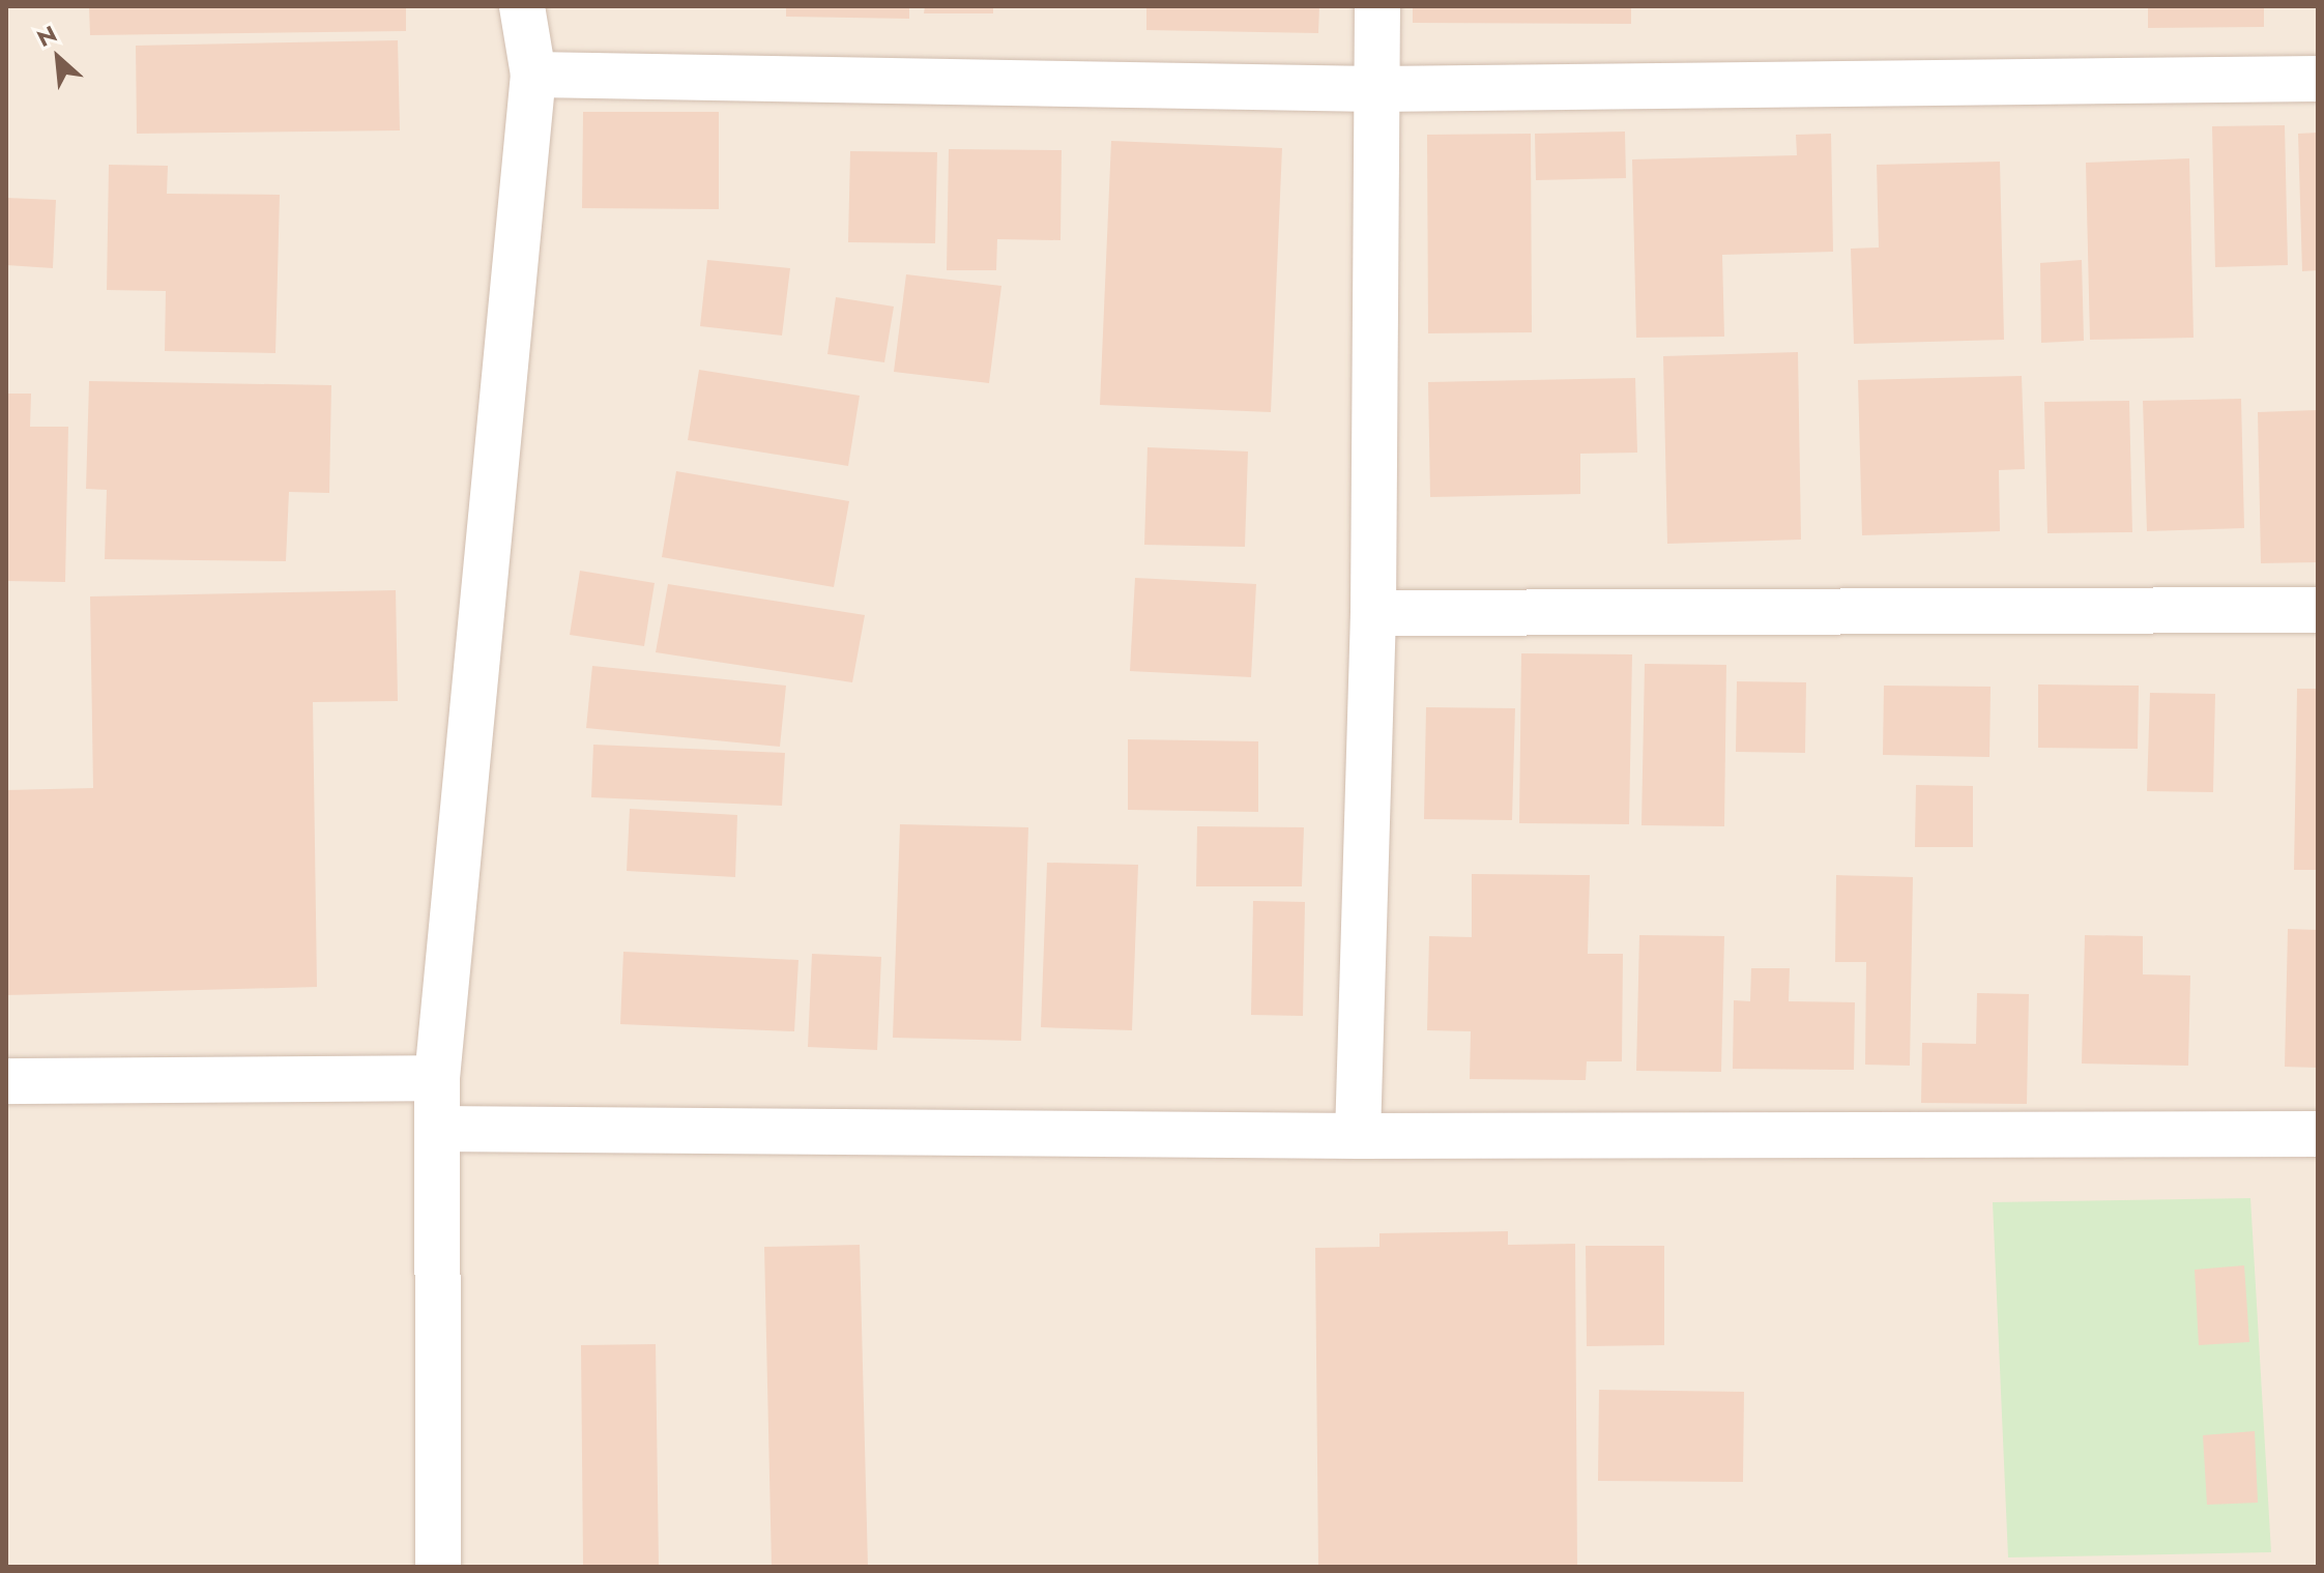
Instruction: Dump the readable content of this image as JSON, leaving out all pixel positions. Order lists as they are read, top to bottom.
{
  "north": "top left"
}
